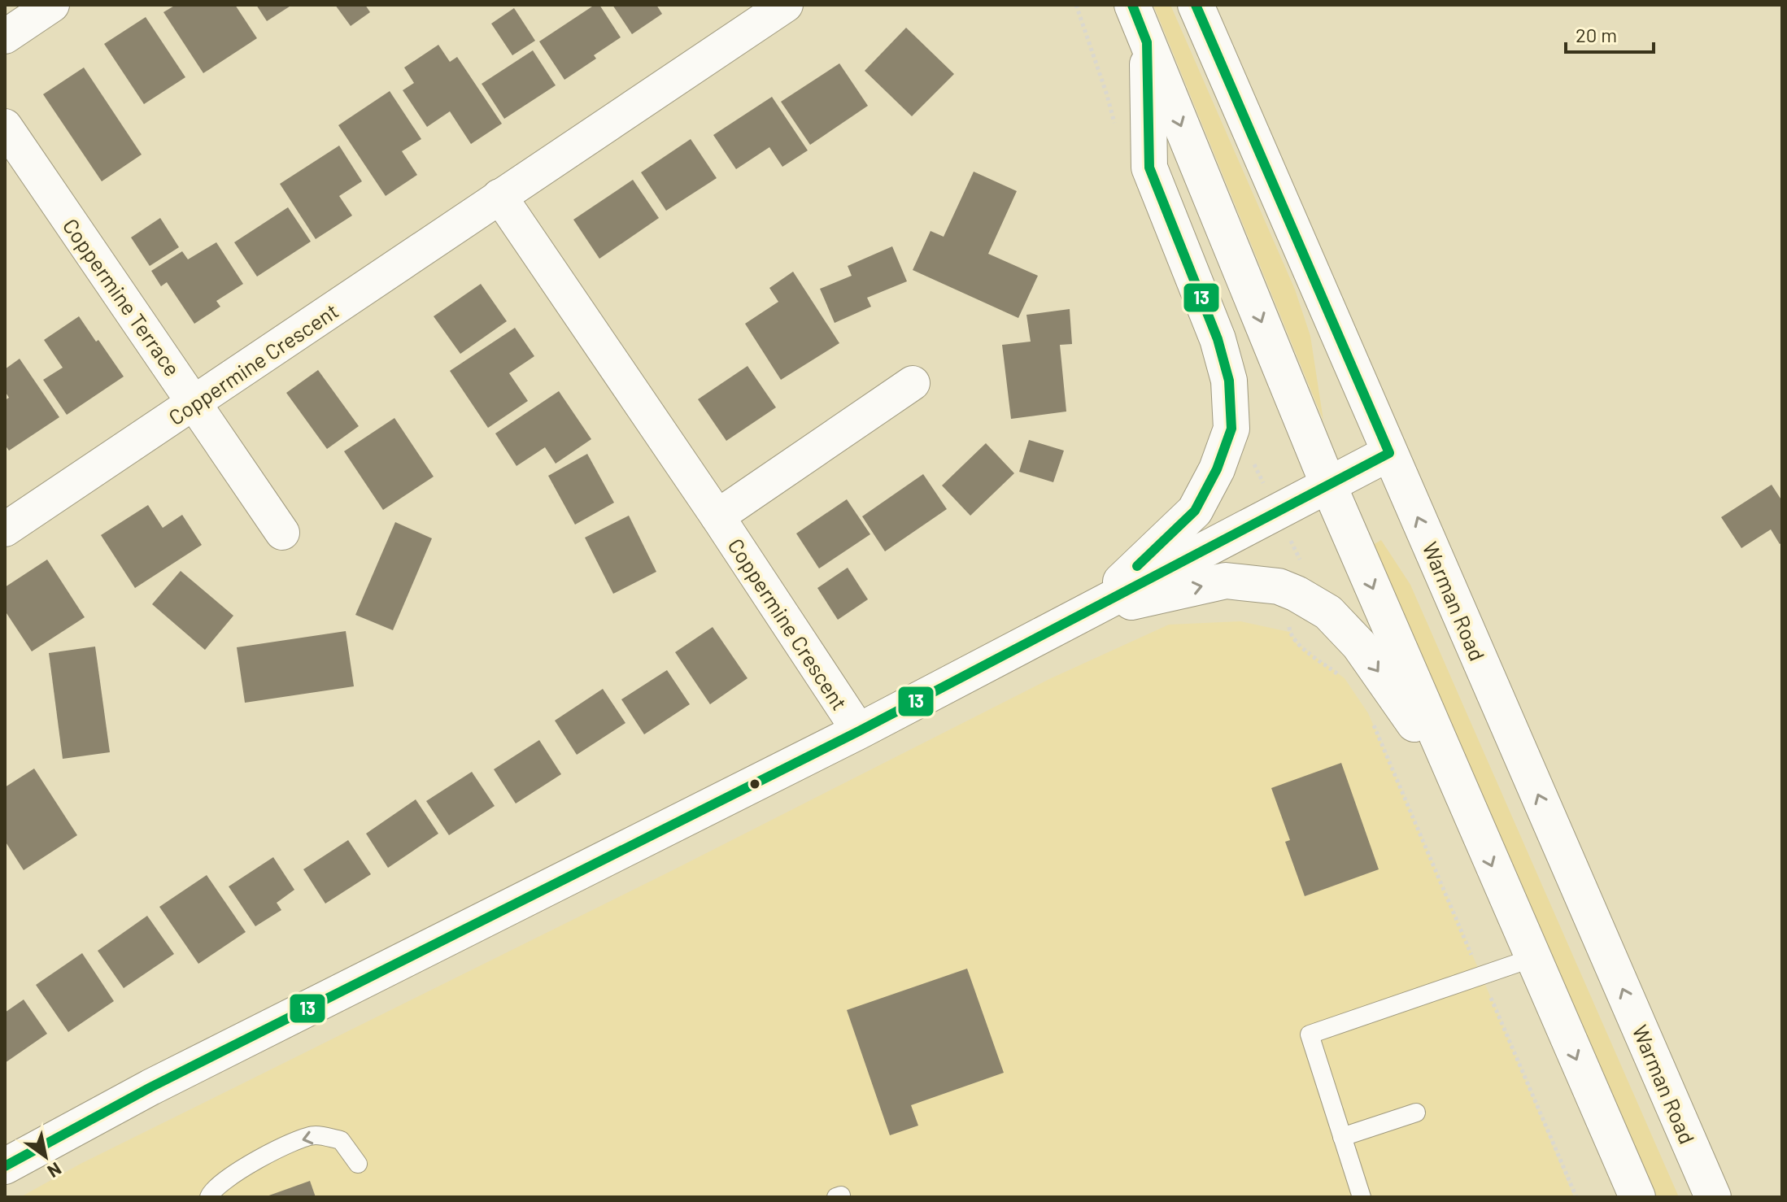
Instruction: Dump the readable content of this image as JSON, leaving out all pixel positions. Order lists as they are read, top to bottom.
{
  "streets": {
    "main road": ["Warman Road"],
    "street": ["Coppermine Terrace", "Coppermine Crescent"]
  },
  "crossings": [
    ["Coppermine Terrace", "Coppermine Crescent"]
  ],
  "lines": ["transit line 13"],
  "scale_bar": "20 m",
  "north": "bottom right"
}
